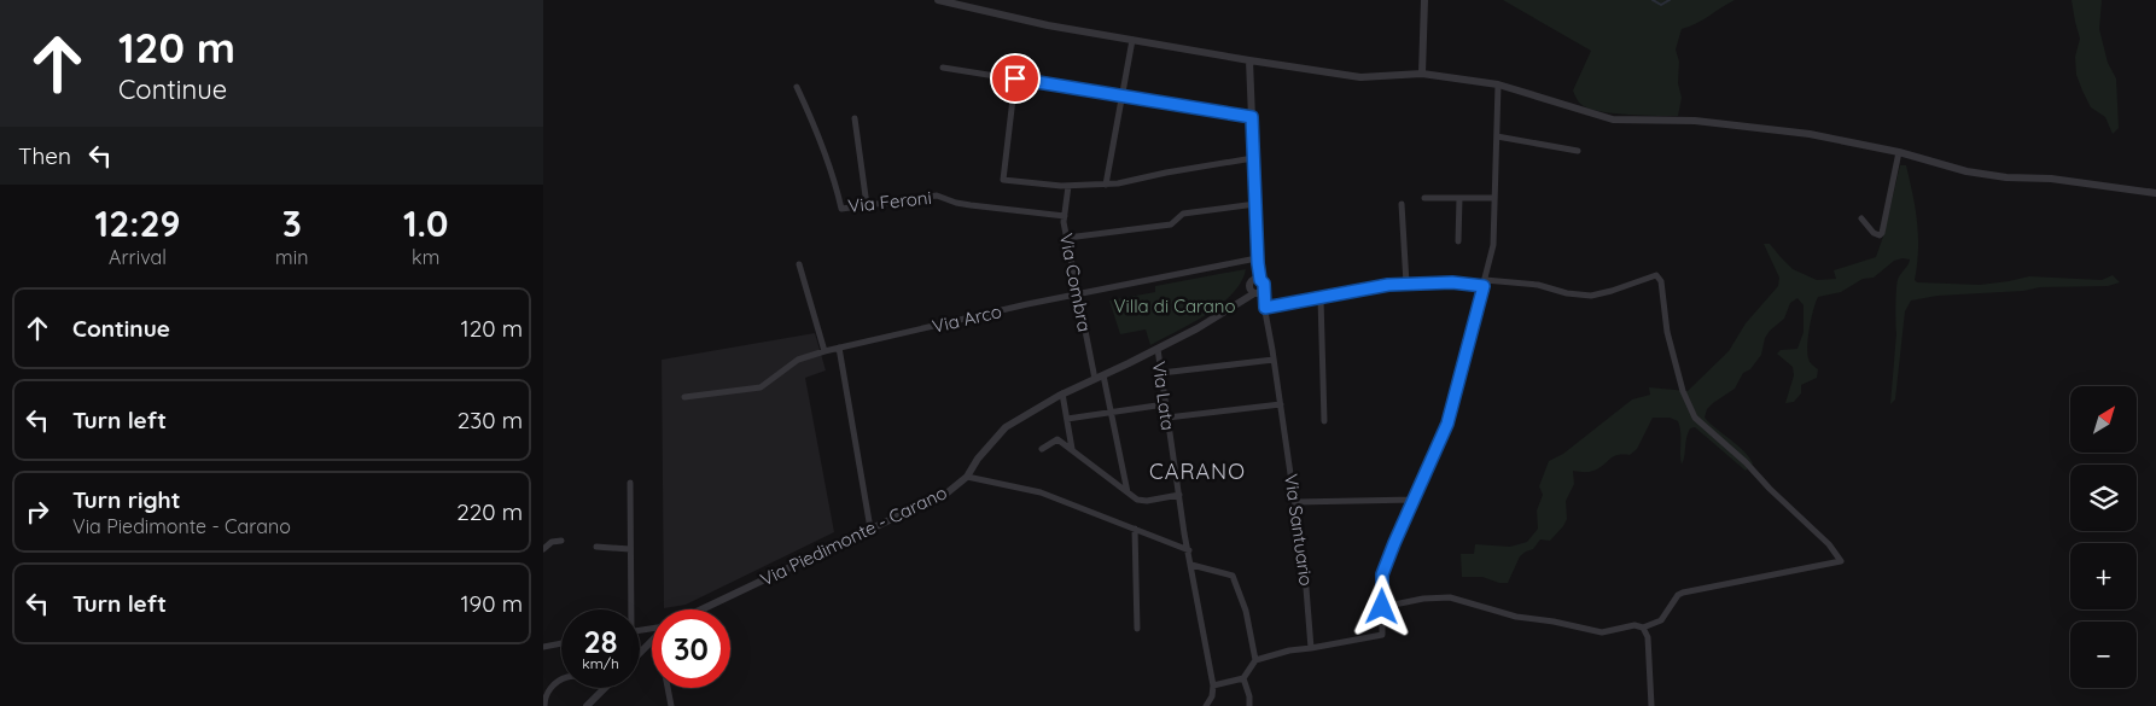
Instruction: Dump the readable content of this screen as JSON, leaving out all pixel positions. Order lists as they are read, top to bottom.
{
  "streets": {
    "street": [
      "Via Feroni",
      "Via Combra",
      "Via Arco",
      "Via Lata",
      "Via Santuario",
      "Via Piedimonte - Carano"
    ]
  },
  "crossings": [
    ["Via Feroni", "Via Combra"],
    ["Via Combra", "Via Arco"],
    ["Via Combra", "Via Piedimonte - Carano"],
    ["Via Lata", "Via Piedimonte - Carano"],
    ["Via Santuario", "Via Piedimonte - Carano"]
  ],
  "districts": ["CARANO"],
  "parks": ["Villa di Carano"],
  "north": "top right",
  "page": {
    "turn": ["120 m", "Continue"],
    "then": "Then",
    "eta": [
      "12:29",
      "Arrival",
      "3",
      "min",
      "1.0",
      "km"
    ],
    "list": [
      {
        "name": "Continue",
        "value": "120 m"
      },
      {
        "name": "Turn left",
        "value": "230 m"
      },
      {
        "name": "Turn right",
        "note": "Via Piedimonte - Carano",
        "value": "220 m"
      },
      {
        "name": "Turn left",
        "value": "190 m"
      }
    ],
    "map_buttons": ["+", "−"],
    "speed": "28 km/h",
    "limit": "30"
  }
}
